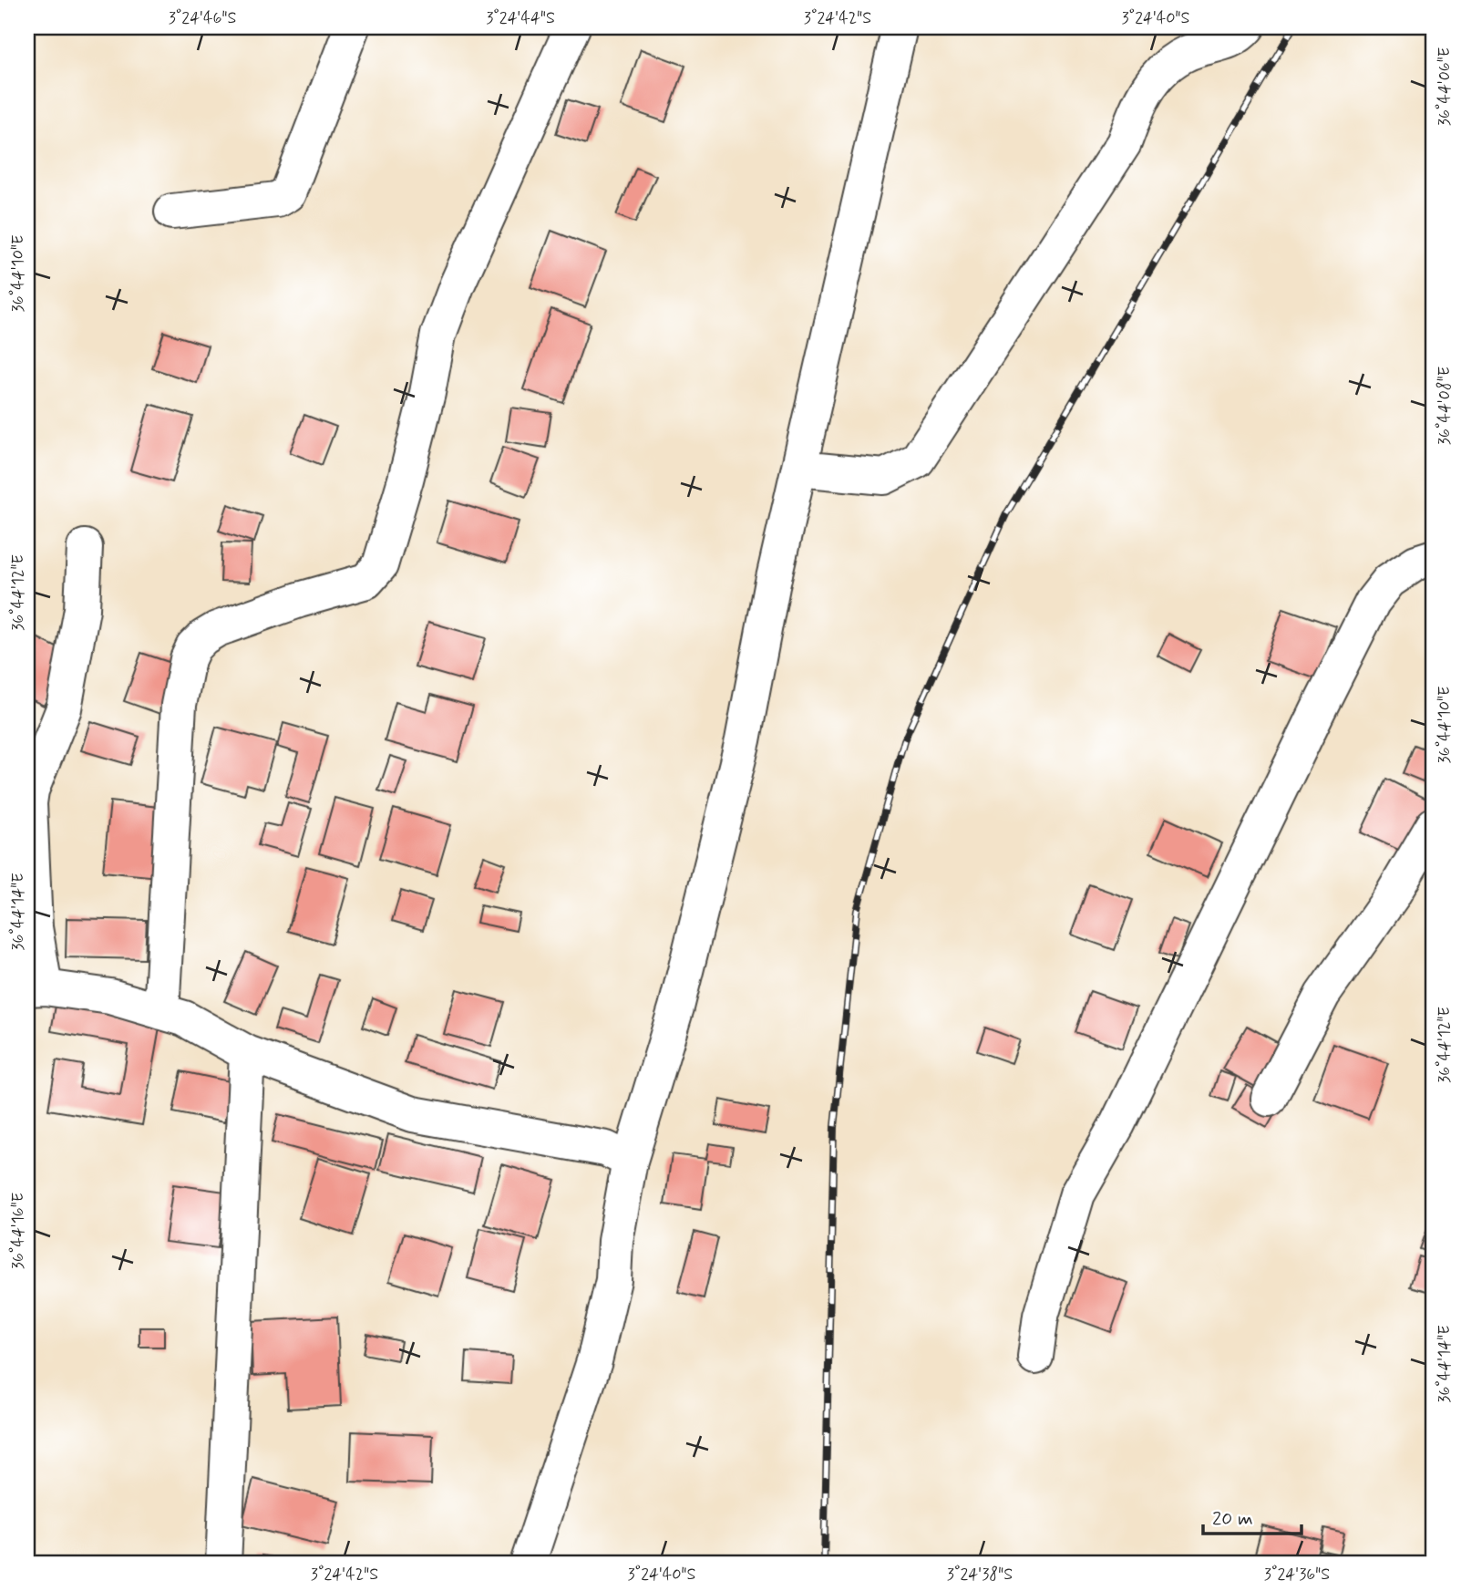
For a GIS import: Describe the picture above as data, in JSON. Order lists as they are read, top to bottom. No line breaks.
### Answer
{"scale_bar":"20 m","coordinates":["3°24'46\"S","3°24'44\"S","3°24'42\"S","3°24'40\"S","36°44'06\"E","36°44'10\"E","36°44'08\"E","36°44'12\"E","36°44'14\"E","36°44'16\"E","3°24'38\"S","3°24'36\"S"]}
